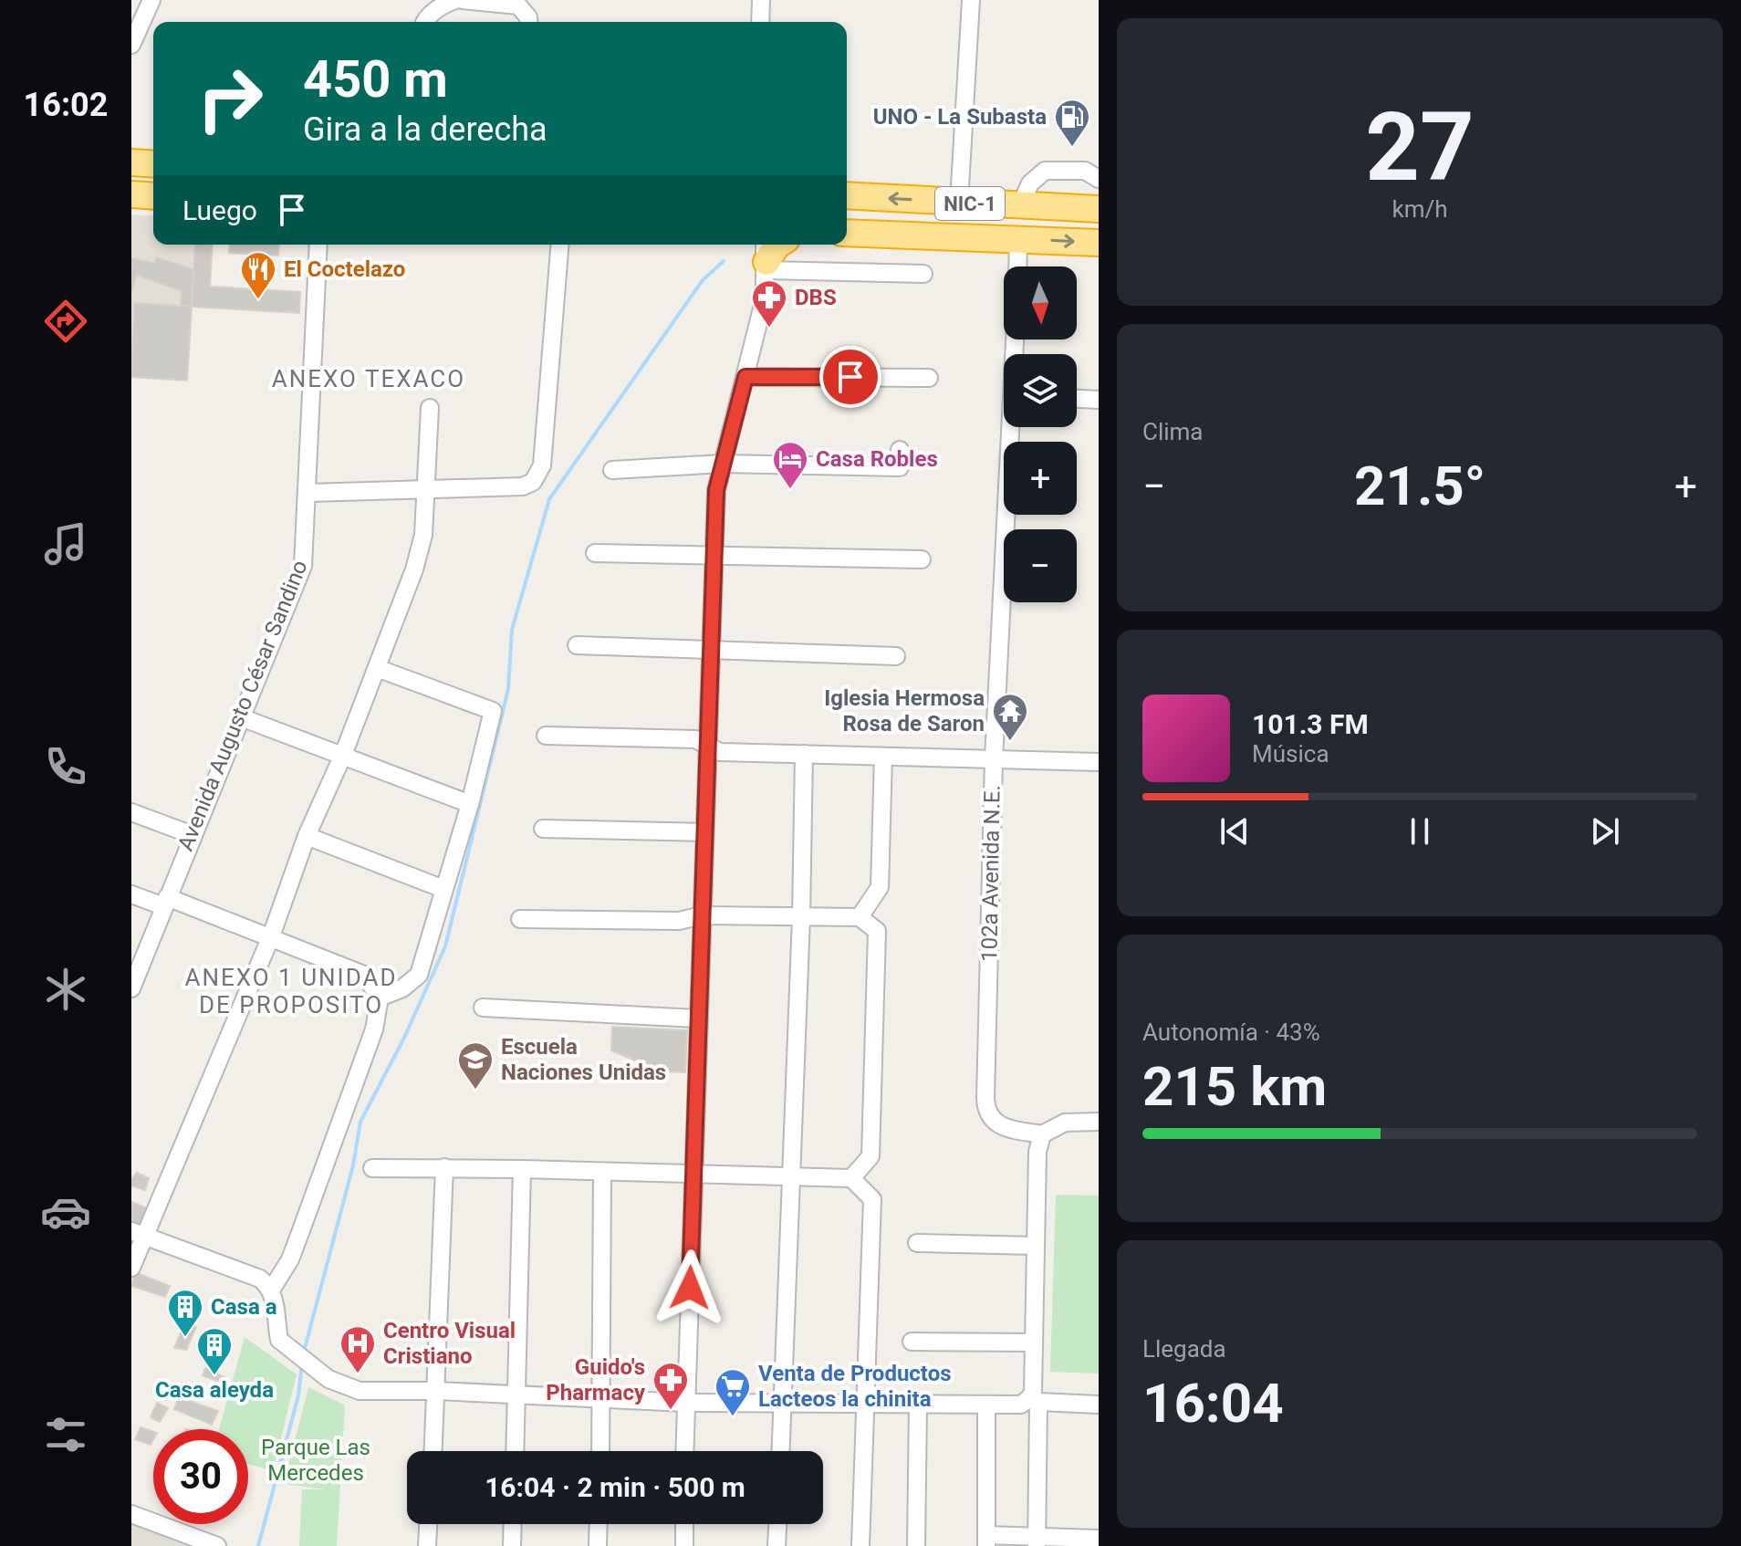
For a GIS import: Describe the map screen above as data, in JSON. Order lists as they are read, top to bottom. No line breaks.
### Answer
{"streets":{"highway":["NIC-1"],"street":["Avenida Augusto César Sandino","102a Avenida N.E."]},"districts":["ANEXO TEXACO","ANEXO 1 UNIDAD DE PROPOSITO"],"parks":["Parque Las Mercedes"],"places":{"fuel station":["UNO - La Subasta"],"restaurant":["El Coctelazo"],"pharmacy":["DBS","Guido's Pharmacy"],"hotel":["Casa Robles"],"temple":["Iglesia Hermosa Rosa de Saron"],"school or university":["Escuela Naciones Unidas"],"building":["Casa a","Casa aleyda"],"hospital":["Centro Visual Cristiano"],"supermarket":["Venta de Productos Lacteos la chinita"]},"north":"bottom","page":{"tabs":"16:02","tile":[["27","km/h"],"Clima",["Autonomía · 43%","215 km"],["Llegada","16:04"]],"turn":["450 m","Gira a la derecha"],"then":"Luego","map_buttons":["+","−"],"heat":["−","21.5°","+"],"song":["101.3 FM","Música"],"limit":"30","trip":"16:04 · 2 min · 500 m"}}
